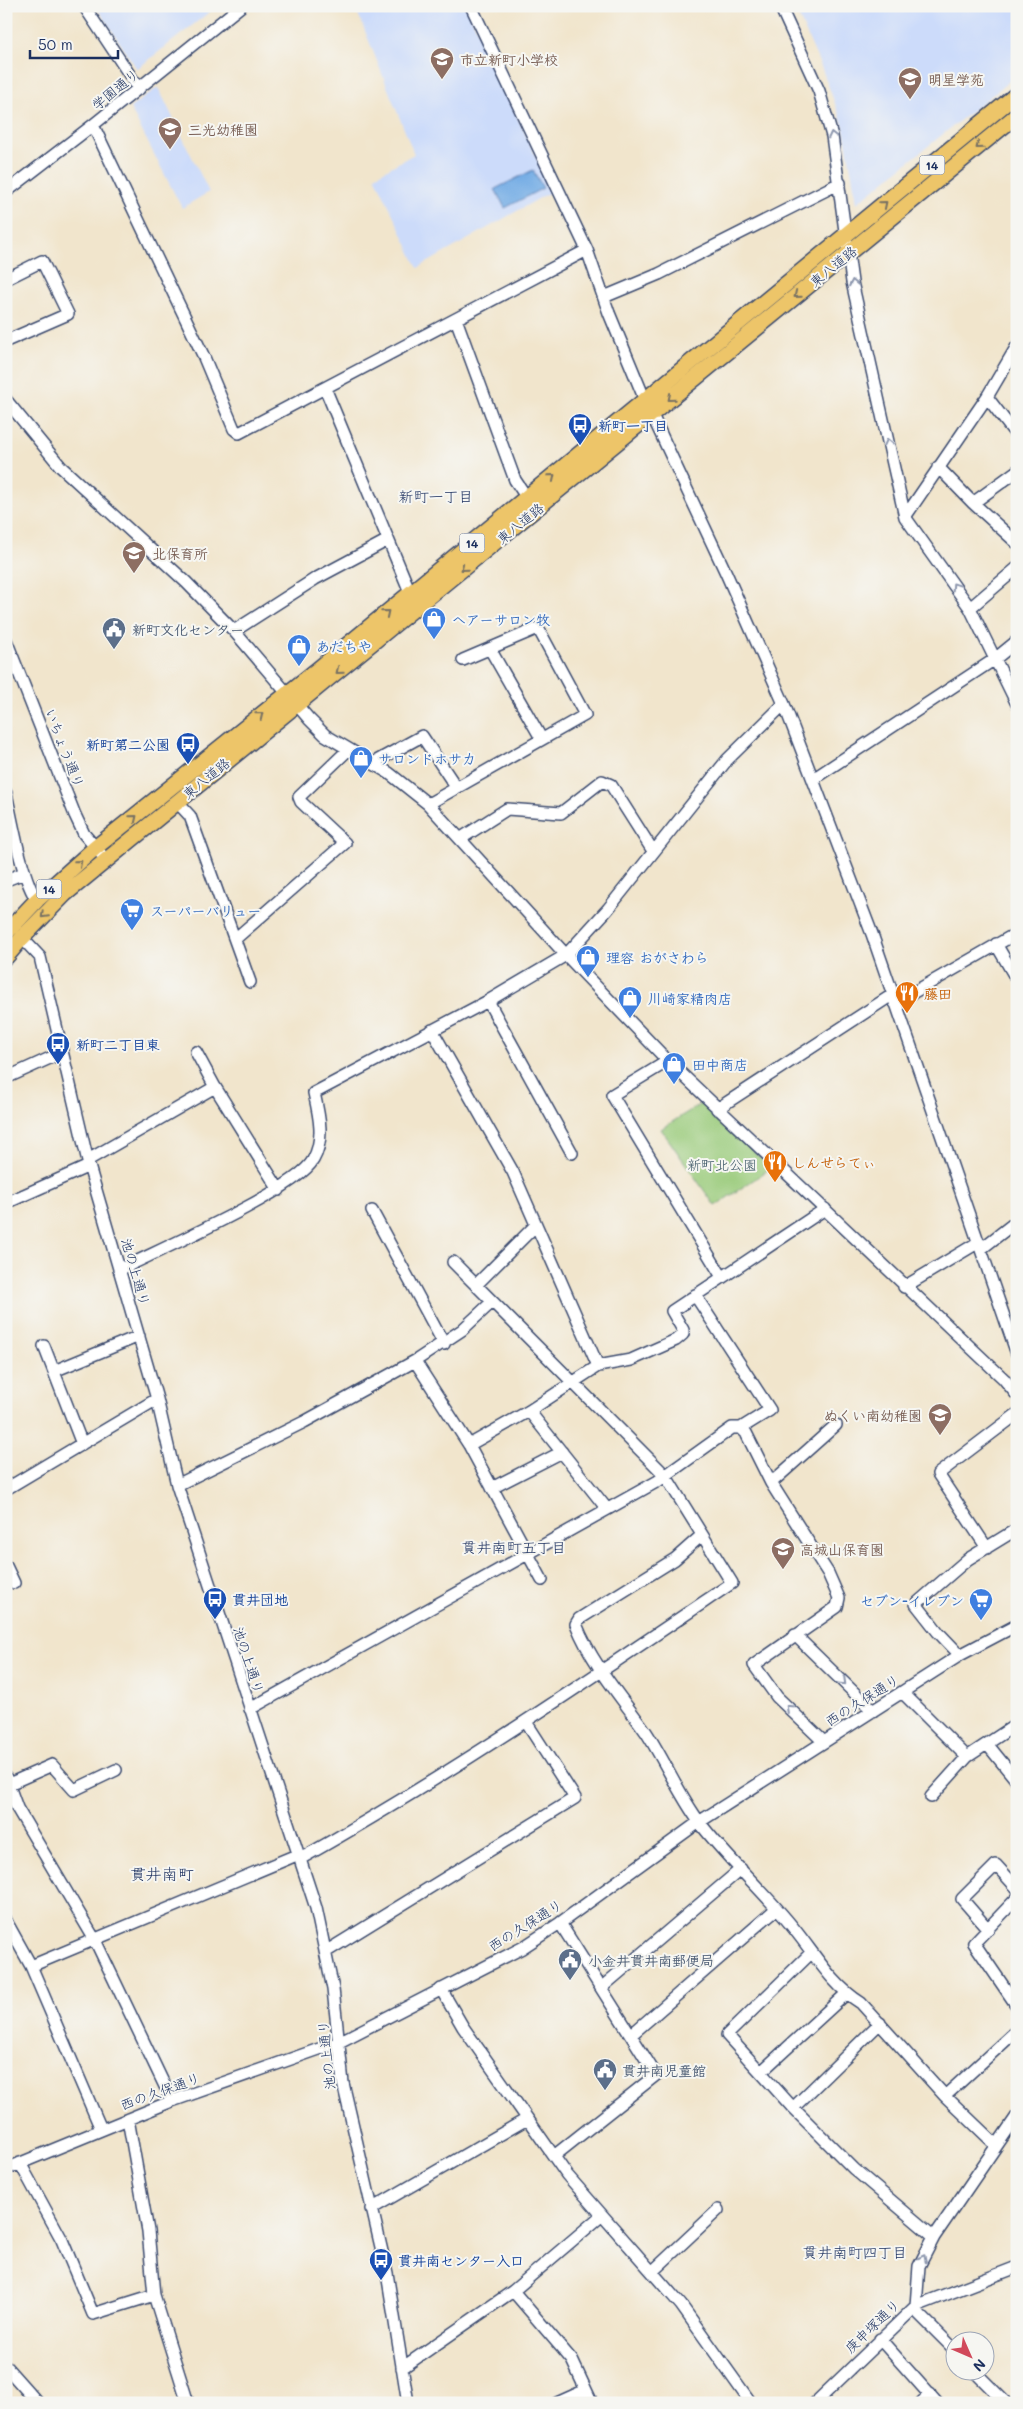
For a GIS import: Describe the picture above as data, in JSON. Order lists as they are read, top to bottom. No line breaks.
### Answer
{"streets":{"main road":["14","東八道路"],"street":["学園通り","いちょう通り","池の上通り","西の久保通り","庚申塚通り"]},"crossings":[["東八道路","いちょう通り"],["東八道路","池の上通り"],["池の上通り","西の久保通り"]],"districts":["新町一丁目","貫井南町五丁目","貫井南町","貫井南町四丁目"],"parks":["新町北公園"],"places":{"school or university":["市立新町小学校","明星学苑","三光幼稚園","北保育所","ぬくい南幼稚園","高城山保育園"],"bus stop":["新町一丁目","新町第二公園","新町二丁目東","貫井団地","貫井南センター入口"],"shop":["ヘアーサロン牧","あだちや","サロンドホサカ","理容 おがさわら","川崎家精肉店","田中商店"],"public building":["新町文化センター","小金井貫井南郵便局","貫井南児童館"],"supermarket":["スーパーバリュー","セブン-イレブン"],"restaurant":["藤田","しんせらてぃ"]},"scale_bar":"50 m","north":"bottom right"}
